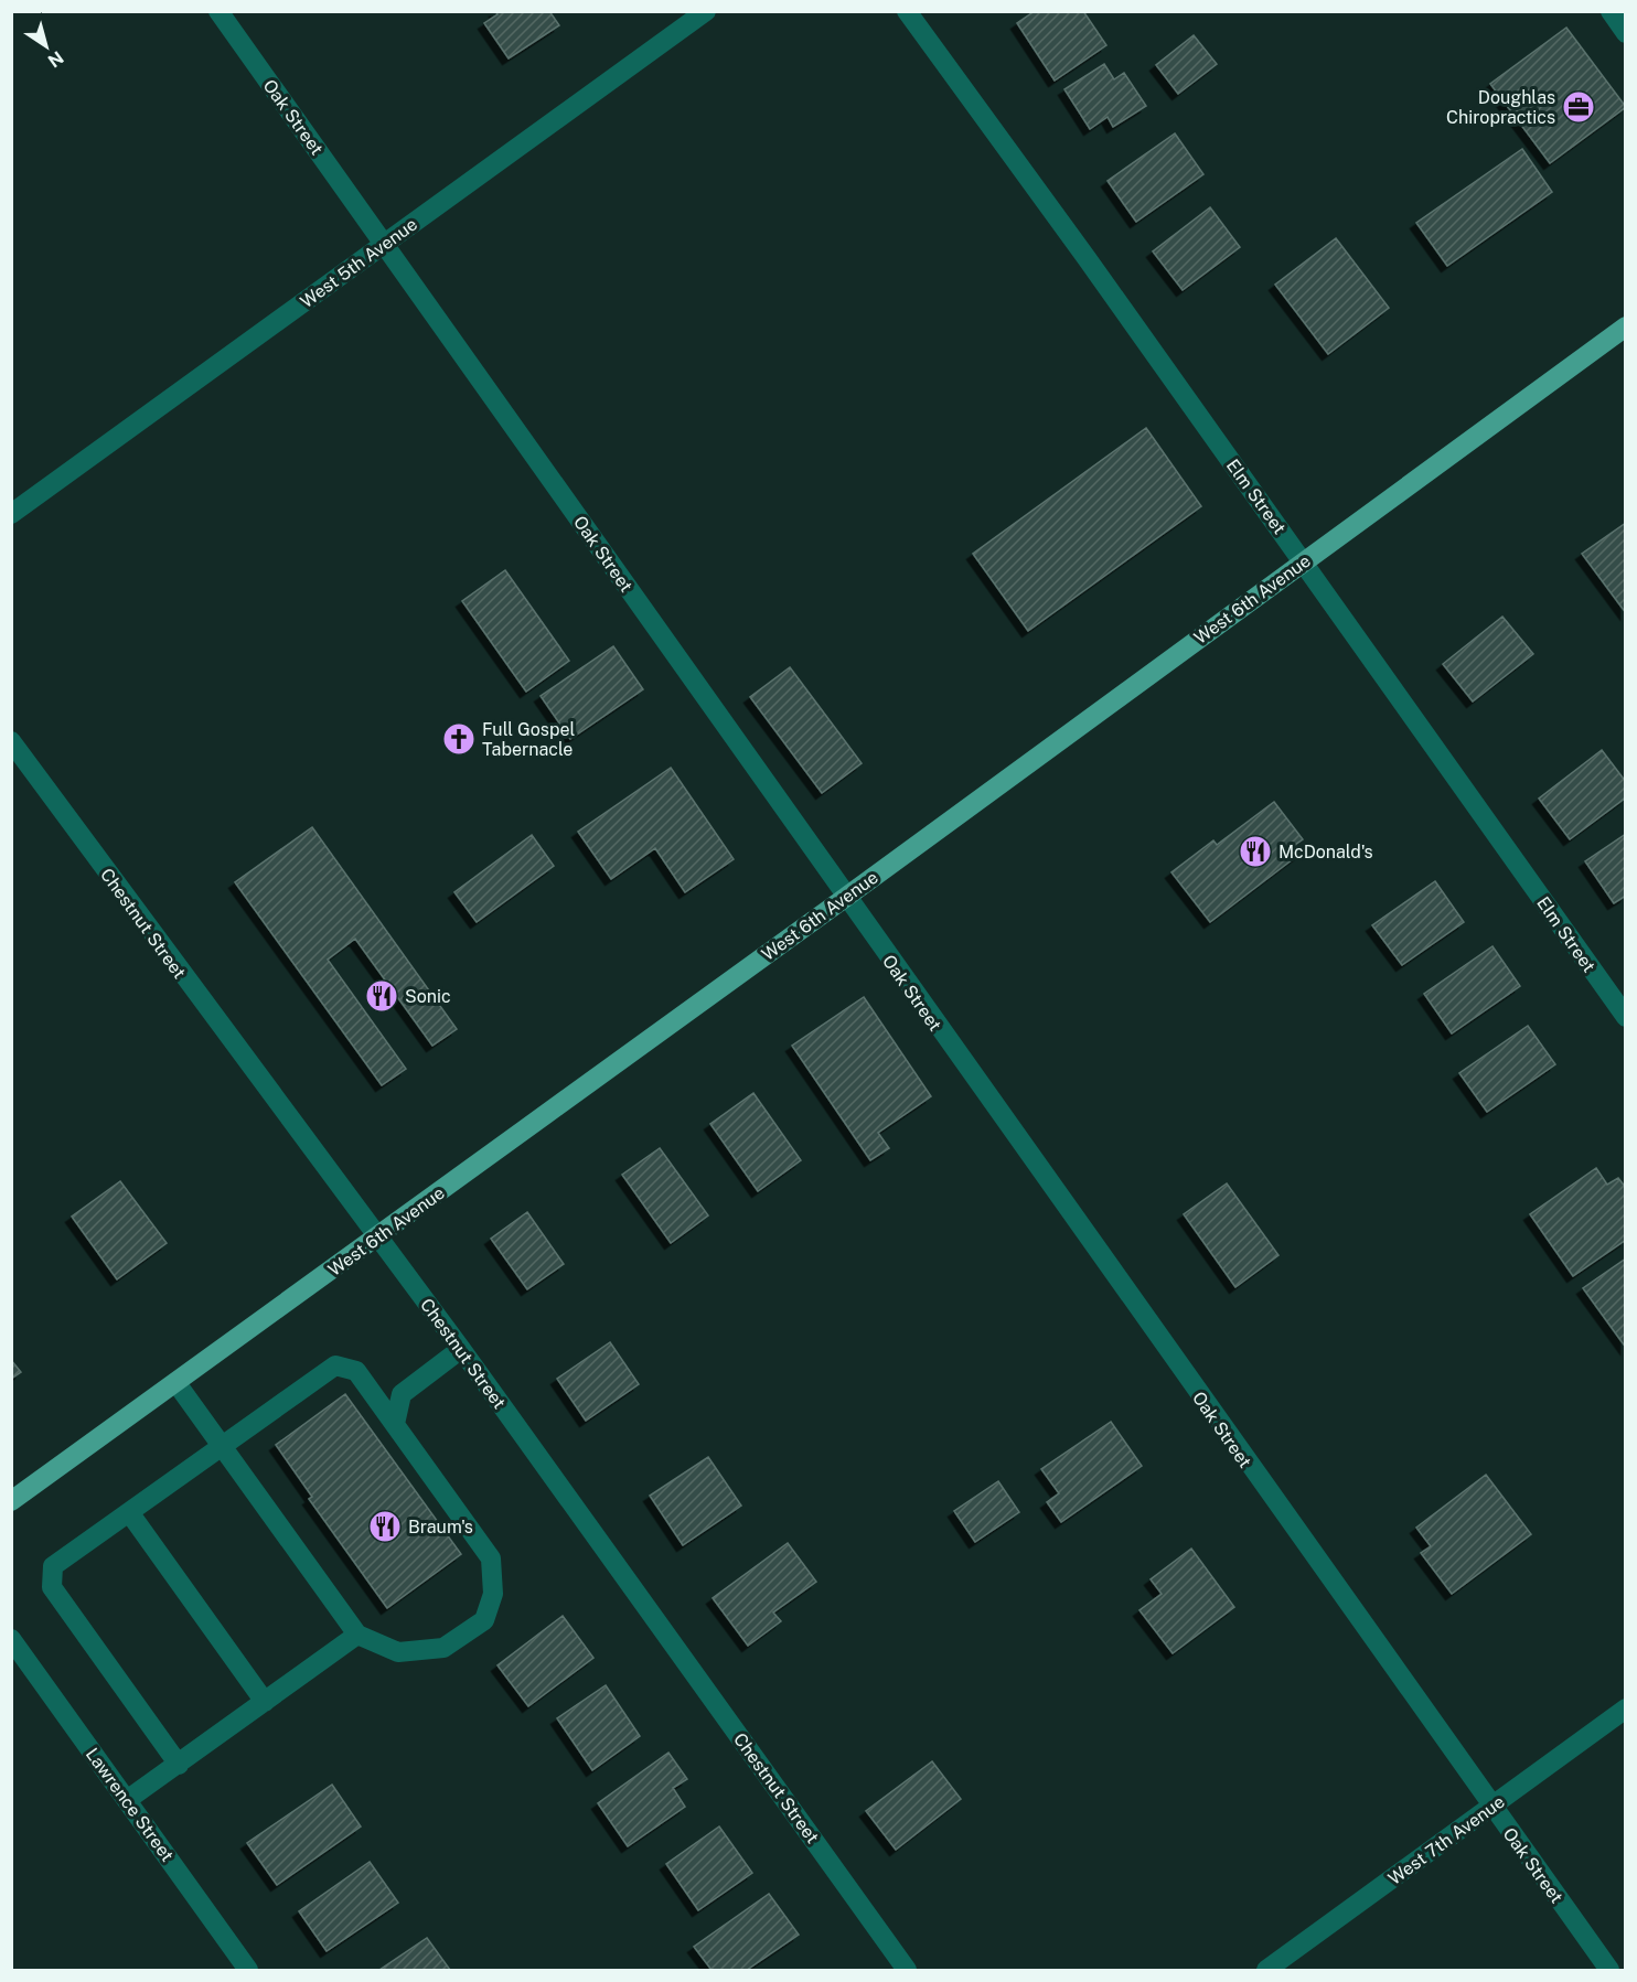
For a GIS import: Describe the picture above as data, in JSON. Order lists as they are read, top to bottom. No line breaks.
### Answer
{"streets":{"main road":["West 6th Avenue"],"street":["Oak Street","West 5th Avenue","Elm Street","Chestnut Street","Lawrence Street","West 7th Avenue"]},"crossings":[["Oak Street","West 5th Avenue"],["Oak Street","West 6th Avenue"],["Oak Street","West 7th Avenue"],["Elm Street","West 6th Avenue"],["West 6th Avenue","Chestnut Street"]],"places":{"office":["Doughlas Chiropractics"],"church":["Full Gospel Tabernacle"],"restaurant":["McDonald's","Sonic","Braum's"]},"north":"bottom right"}
